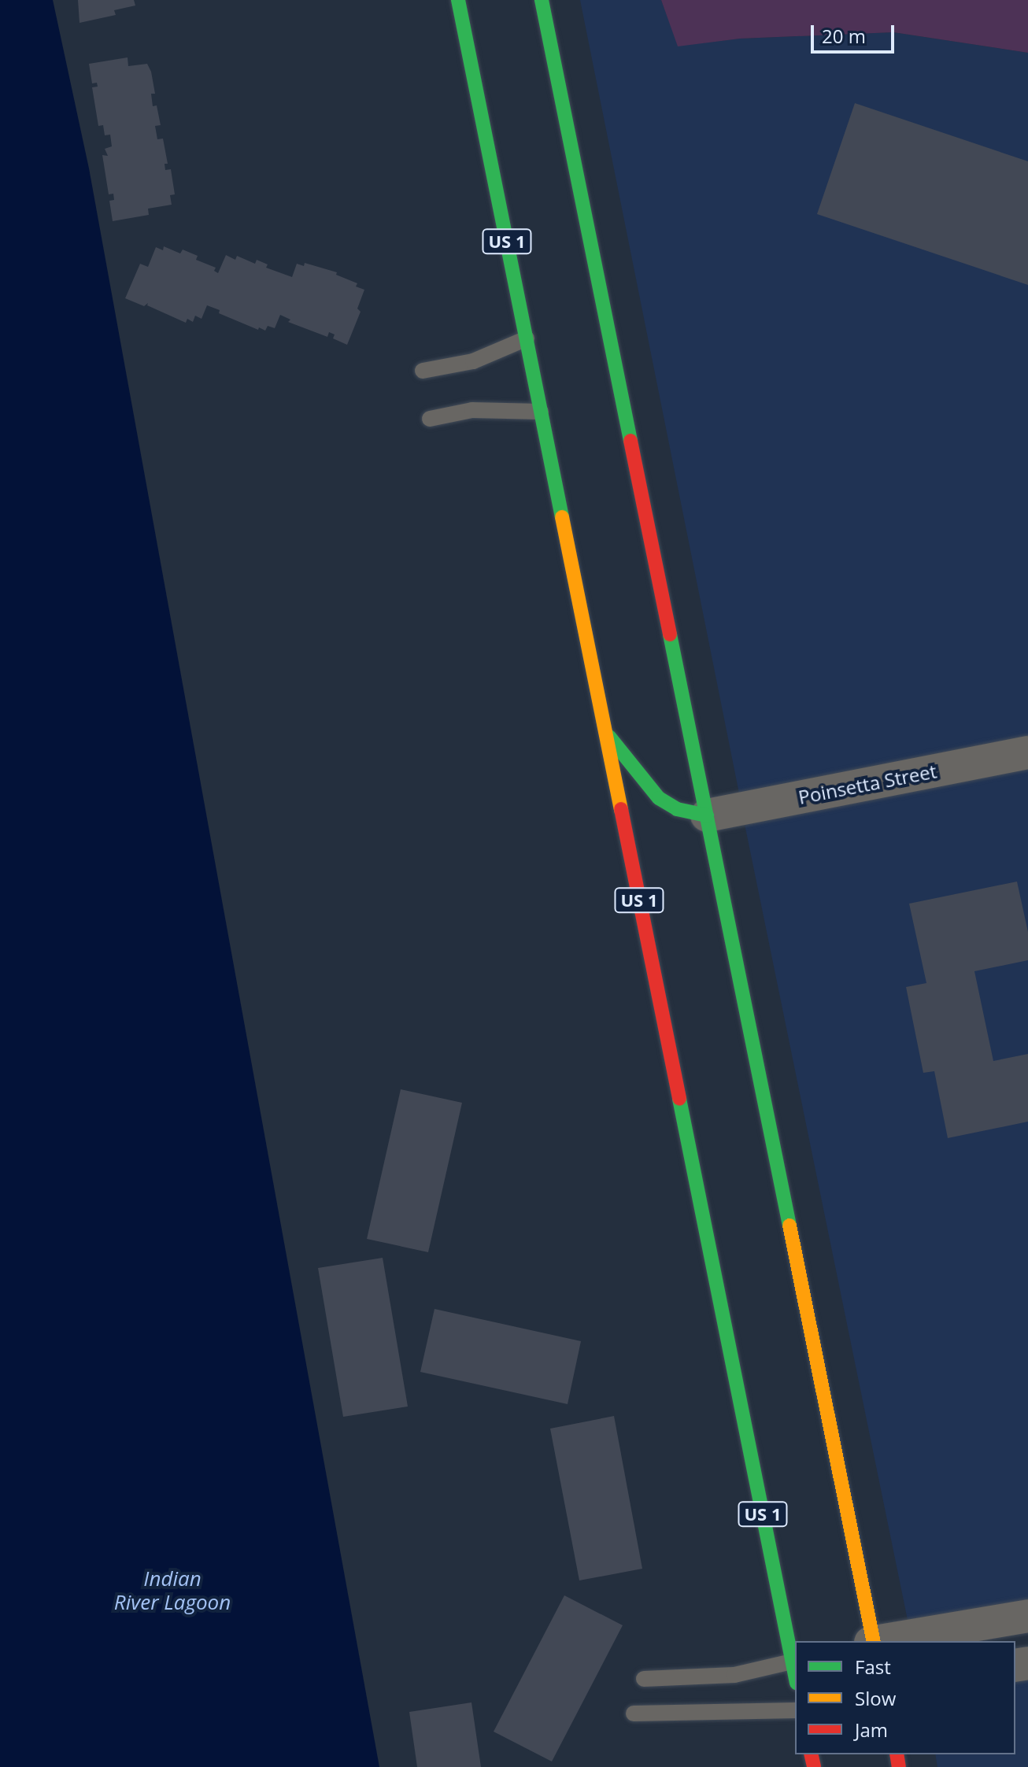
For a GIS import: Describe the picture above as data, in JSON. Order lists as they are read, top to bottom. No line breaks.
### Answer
{"streets":{"main road":["US 1"],"street":["Poinsetta Street"]},"water":["Indian River Lagoon"],"legend":["Fast","Slow","Jam"],"scale_bar":"20 m"}
